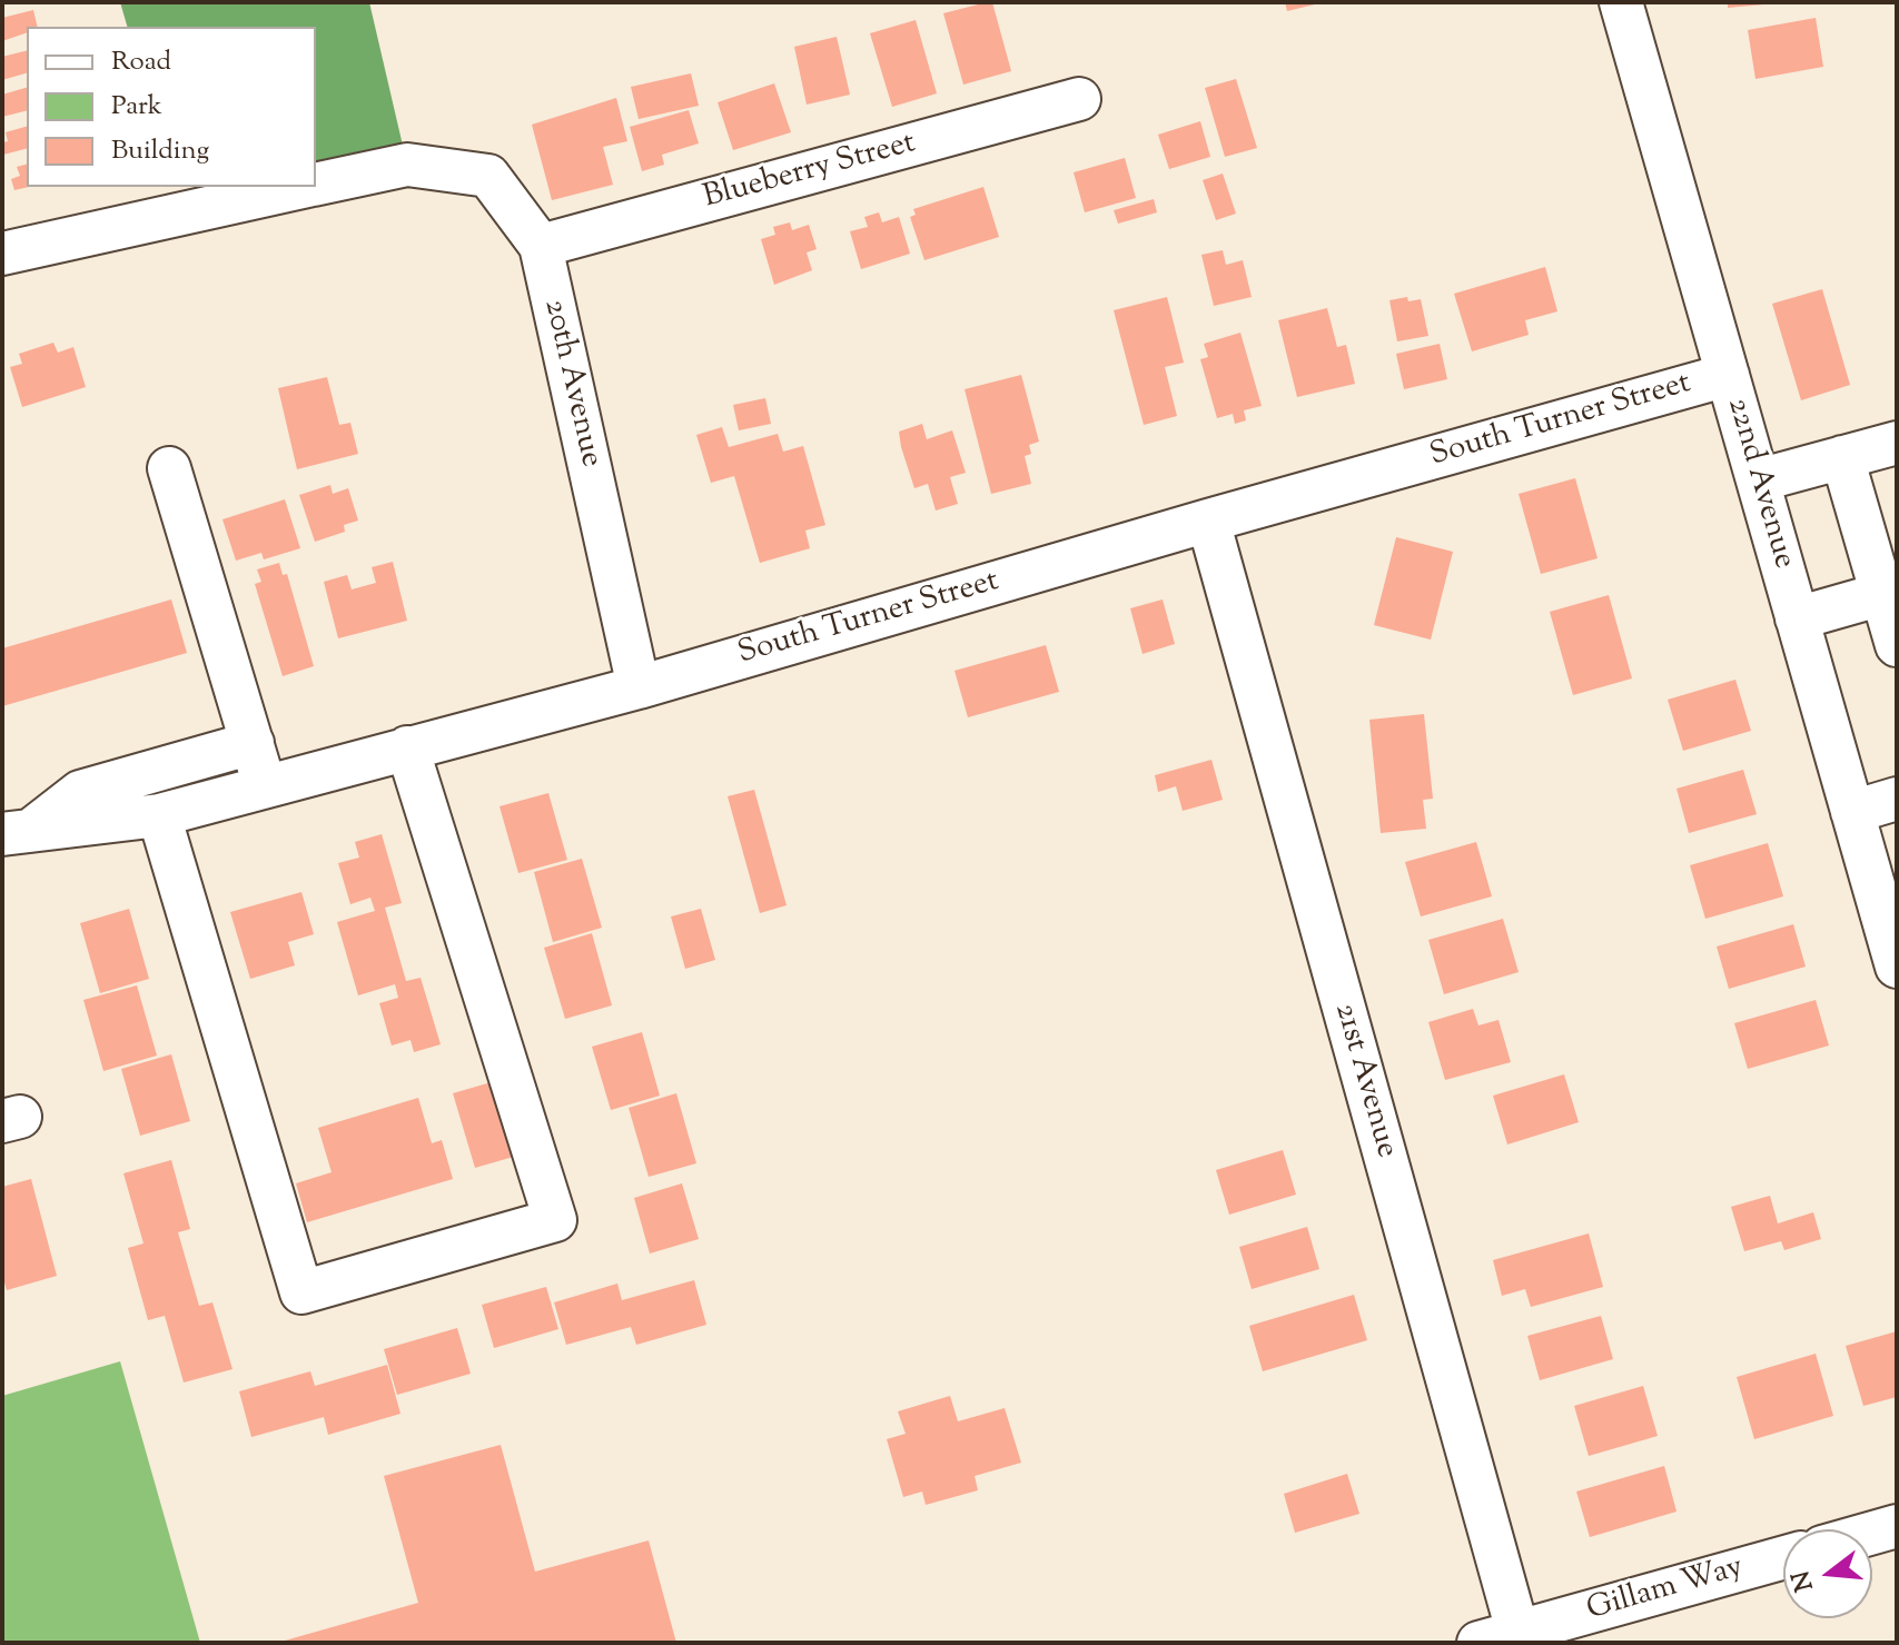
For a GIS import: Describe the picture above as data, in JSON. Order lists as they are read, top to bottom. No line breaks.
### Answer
{"streets":{"street":["Blueberry Street","20th Avenue","South Turner Street","22nd Avenue","21st Avenue","Gillam Way"]},"crossings":[["Blueberry Street","20th Avenue"],["20th Avenue","South Turner Street"],["South Turner Street","22nd Avenue"],["South Turner Street","21st Avenue"],["21st Avenue","Gillam Way"]],"legend":["Road","Park","Building"],"north":"left"}
